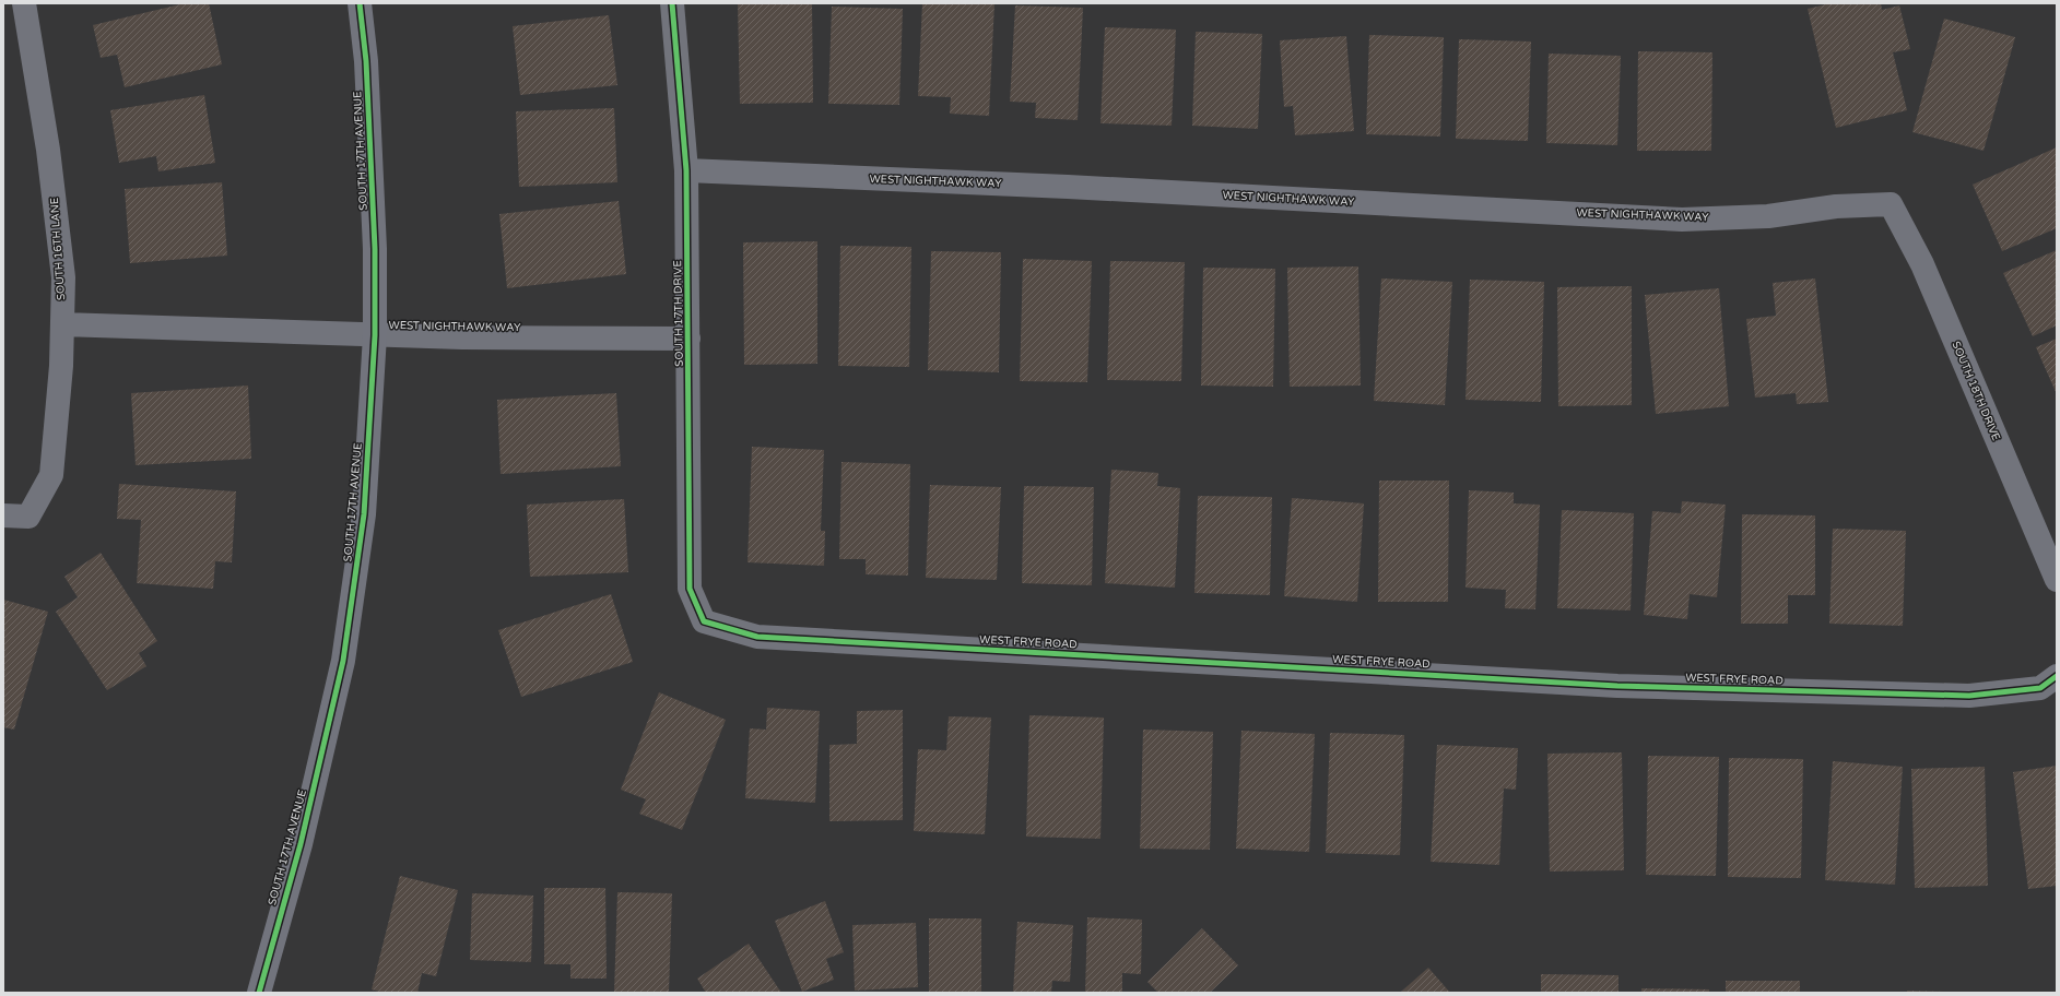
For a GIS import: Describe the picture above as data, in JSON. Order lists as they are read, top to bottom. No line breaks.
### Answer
{"streets":{"main road":["SOUTH 17TH AVENUE"],"street":["WEST NIGHTHAWK WAY","SOUTH 16TH LANE","SOUTH 17TH DRIVE","SOUTH 18TH DRIVE","WEST FRYE ROAD"]},"crossings":[["SOUTH 17TH AVENUE","WEST NIGHTHAWK WAY"],["WEST NIGHTHAWK WAY","SOUTH 16TH LANE"],["WEST NIGHTHAWK WAY","SOUTH 17TH DRIVE"],["WEST NIGHTHAWK WAY","SOUTH 18TH DRIVE"],["SOUTH 17TH DRIVE","WEST FRYE ROAD"]]}
